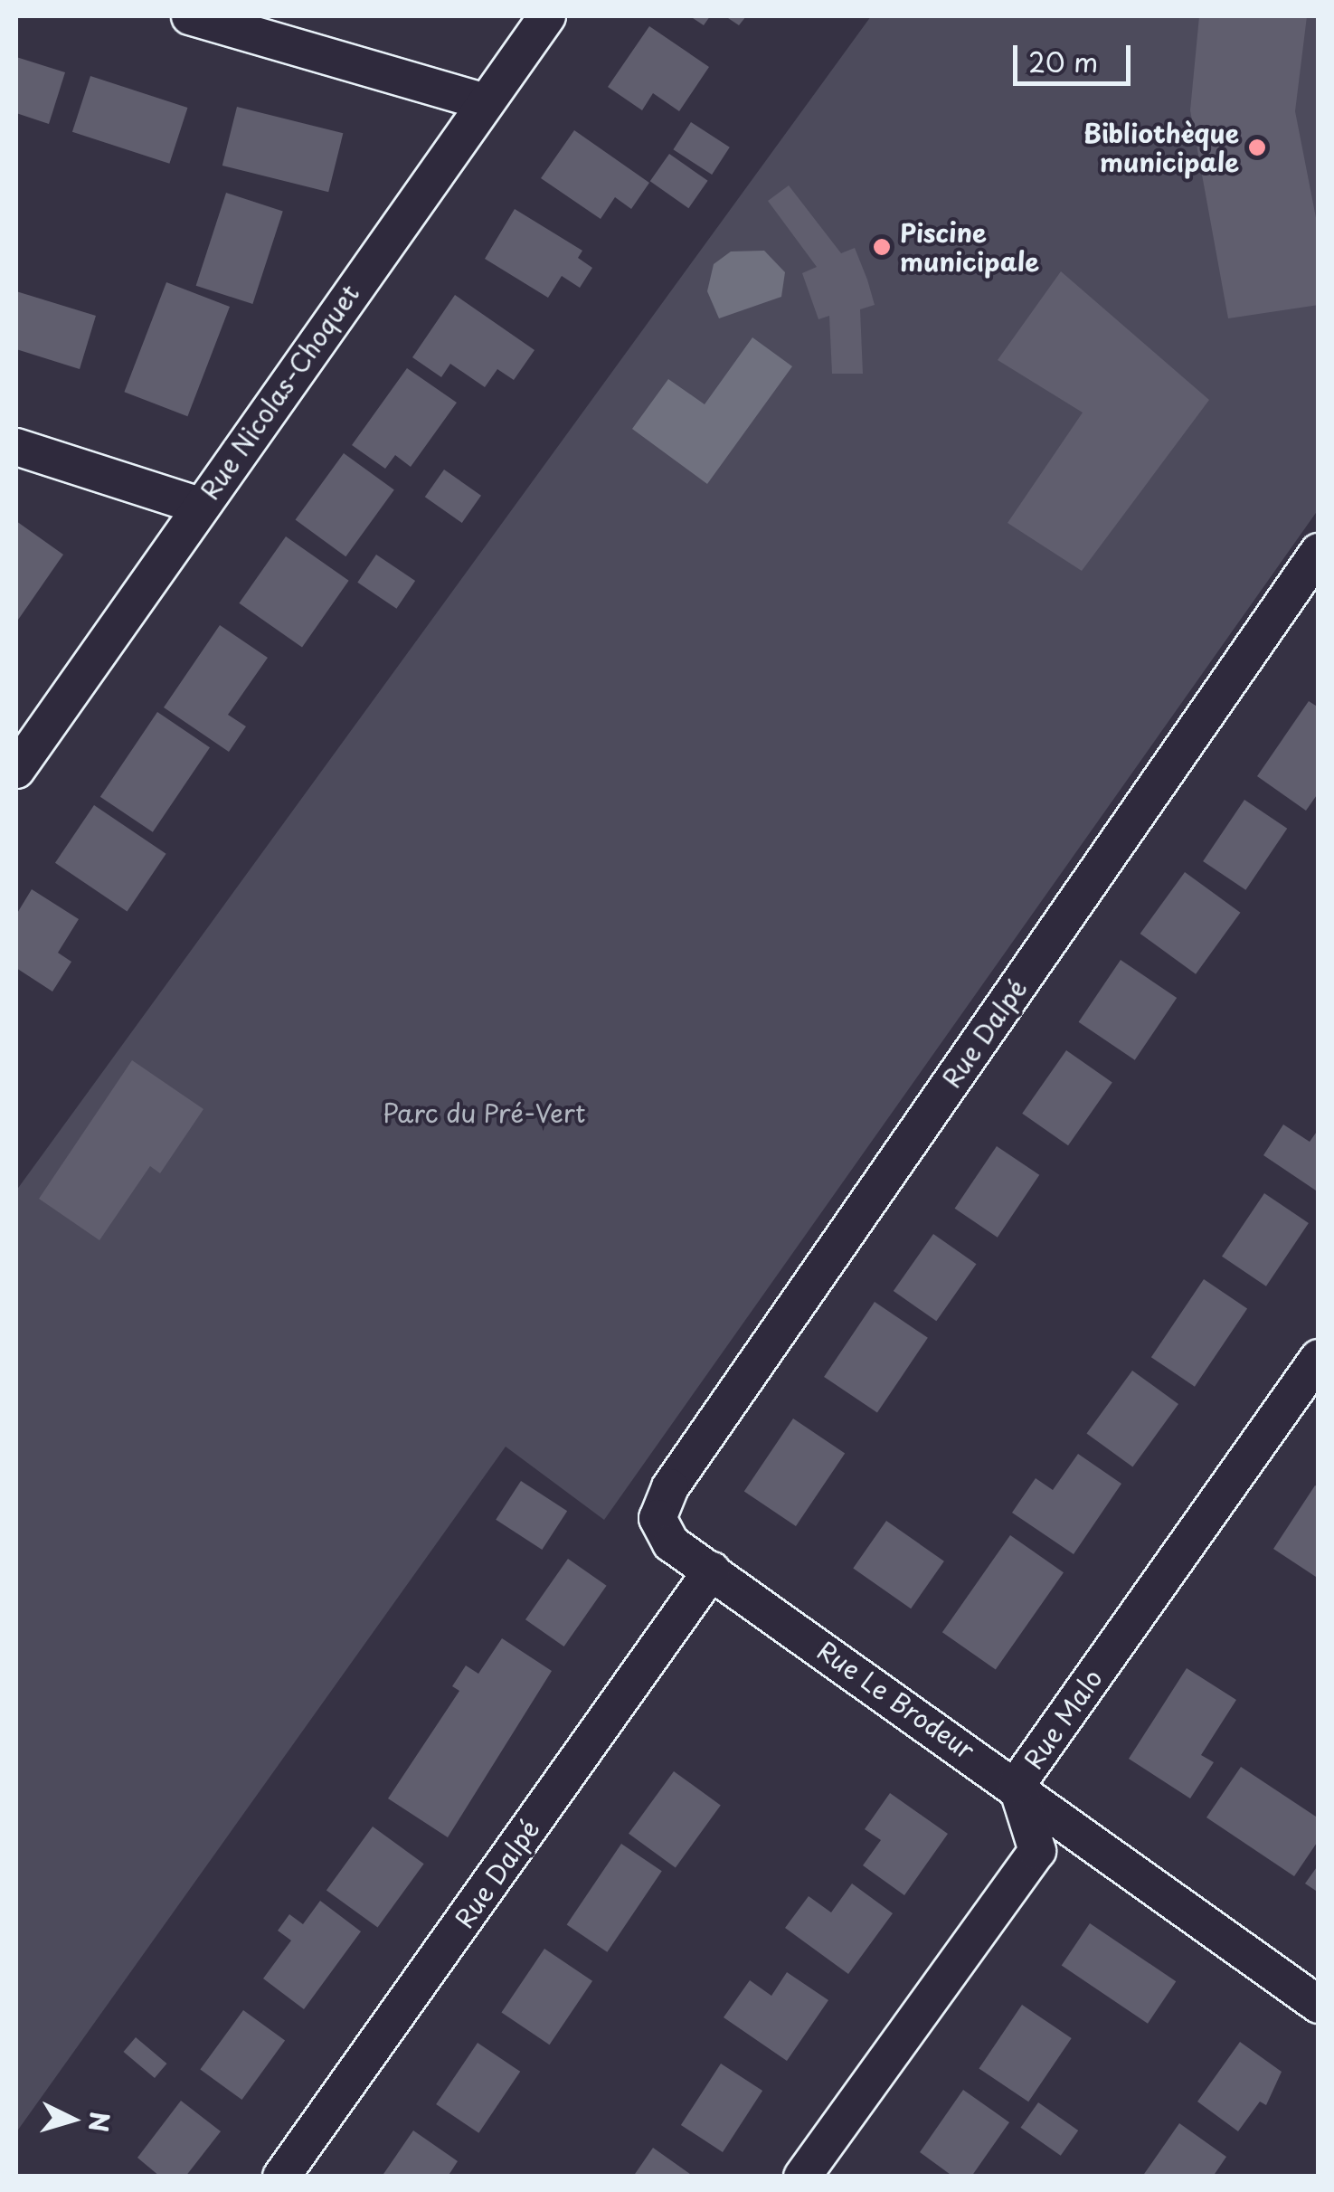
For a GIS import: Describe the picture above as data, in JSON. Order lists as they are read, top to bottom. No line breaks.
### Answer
{"streets":{"street":["Rue Nicolas-Choquet","Rue Dalpé","Rue Le Brodeur","Rue Malo"]},"crossings":[["Rue Dalpé","Rue Le Brodeur"],["Rue Le Brodeur","Rue Malo"]],"parks":["Parc du Pré-Vert"],"places":["Bibliothèque municipale","Piscine municipale"],"scale_bar":"20 m","north":"right"}
